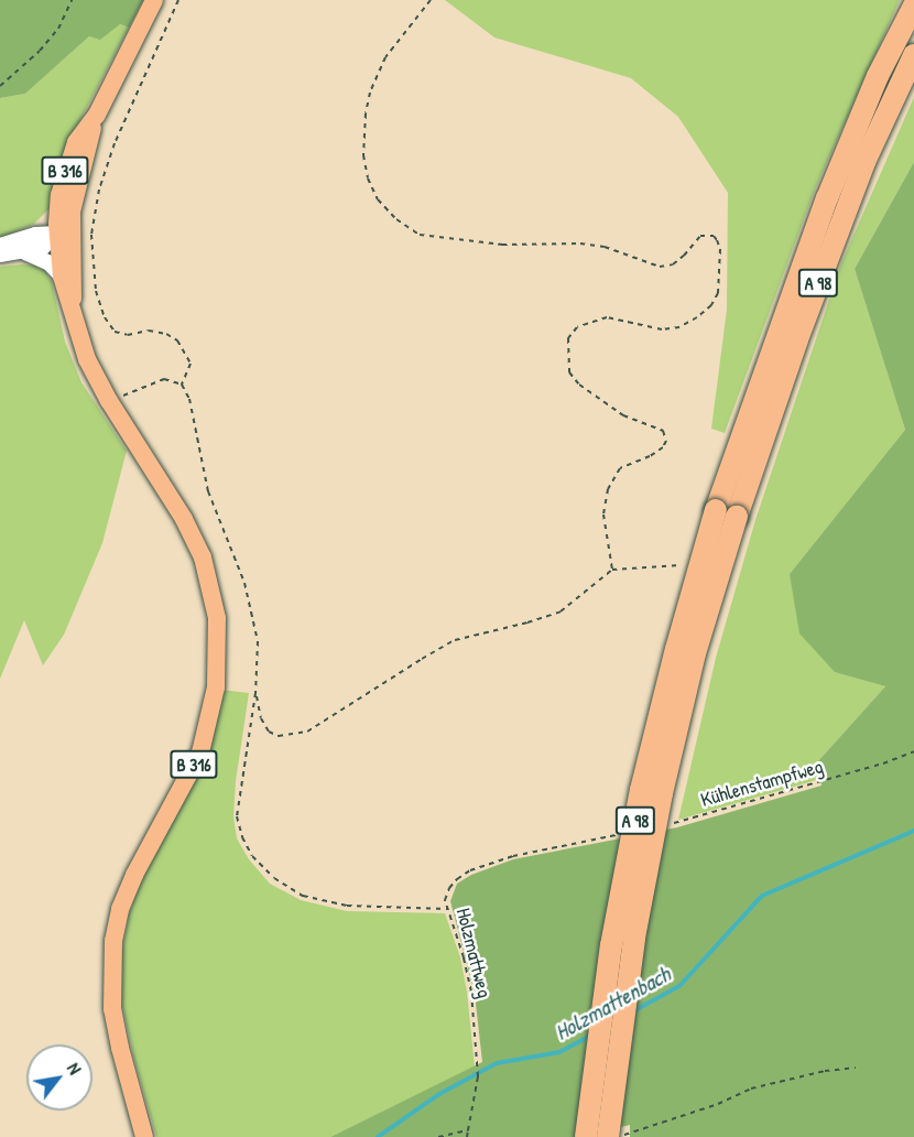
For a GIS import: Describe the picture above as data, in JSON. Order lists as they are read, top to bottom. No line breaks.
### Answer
{"streets":{"highway":["A 98"],"main road":["B 316"],"path":["Kühlenstampfweg","Holzmattweg"]},"water":["Holzmattenbach"],"north":"top right"}
